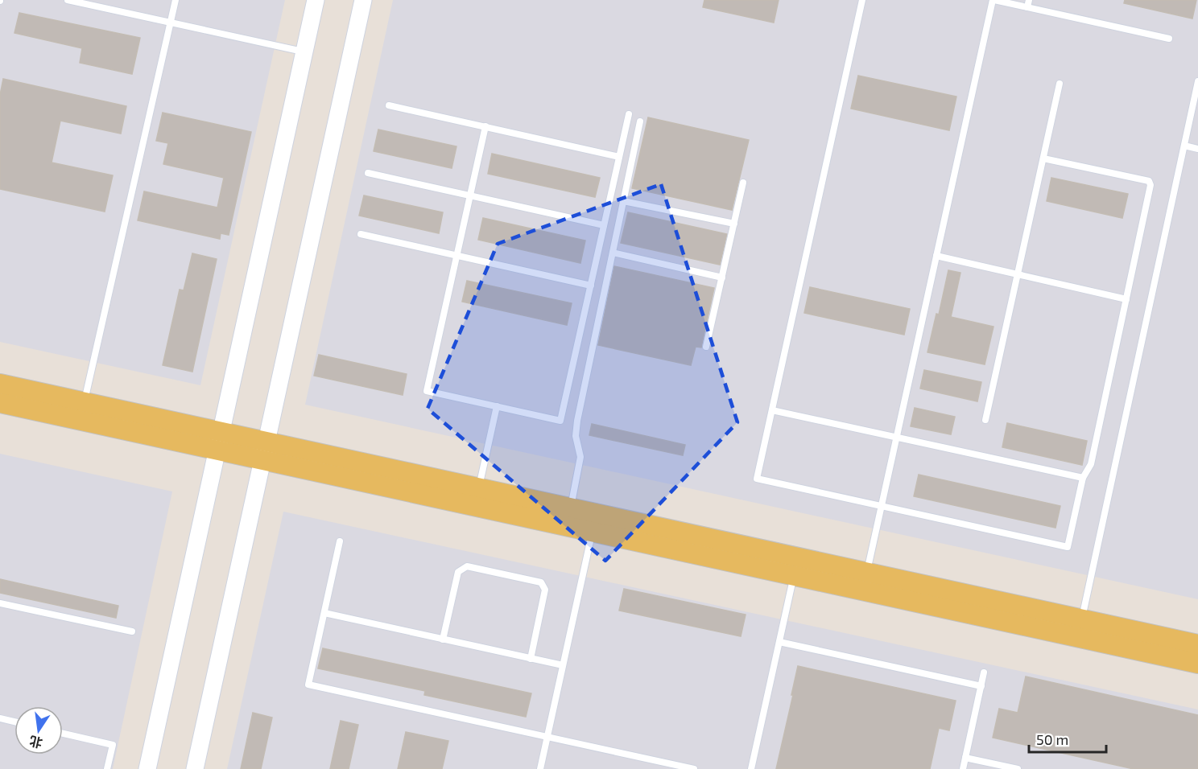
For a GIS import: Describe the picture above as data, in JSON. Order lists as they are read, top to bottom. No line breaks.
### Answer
{"scale_bar":"50 m","north":"bottom"}
